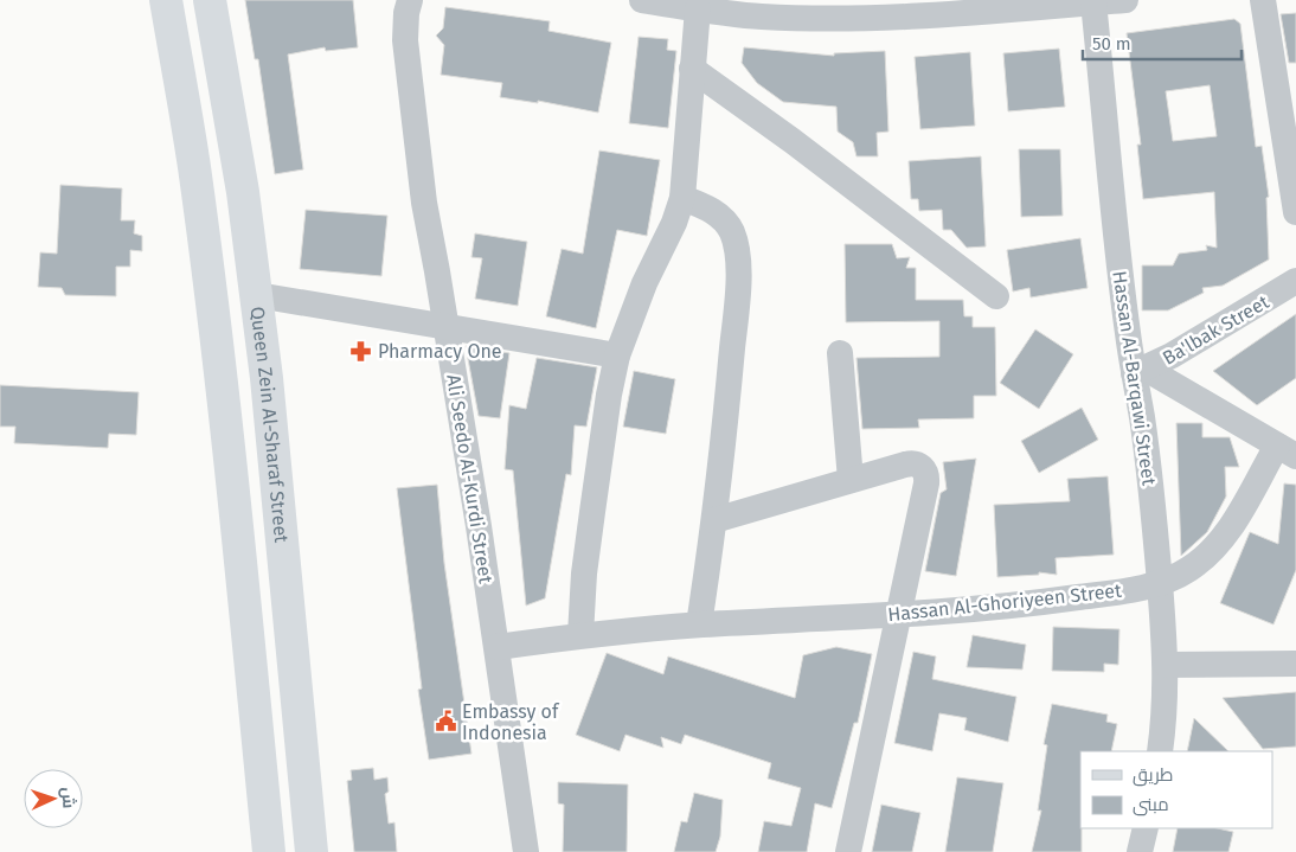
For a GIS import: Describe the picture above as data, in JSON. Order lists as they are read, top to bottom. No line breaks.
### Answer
{"streets":{"main road":["Queen Zein Al-Sharaf Street"],"street":["Ba'lbak Street","Hassan Al-Barqawi Street","Ali Seedo Al-Kurdi Street","Hassan Al-Ghoriyeen Street"]},"crossings":[["Ba'lbak Street","Hassan Al-Barqawi Street"],["Hassan Al-Barqawi Street","Hassan Al-Ghoriyeen Street"],["Ali Seedo Al-Kurdi Street","Hassan Al-Ghoriyeen Street"]],"places":{"pharmacy":["Pharmacy One"],"public building":["Embassy of Indonesia"]},"legend":["طريق","مبنى"],"scale_bar":"50 m","north":"right"}
